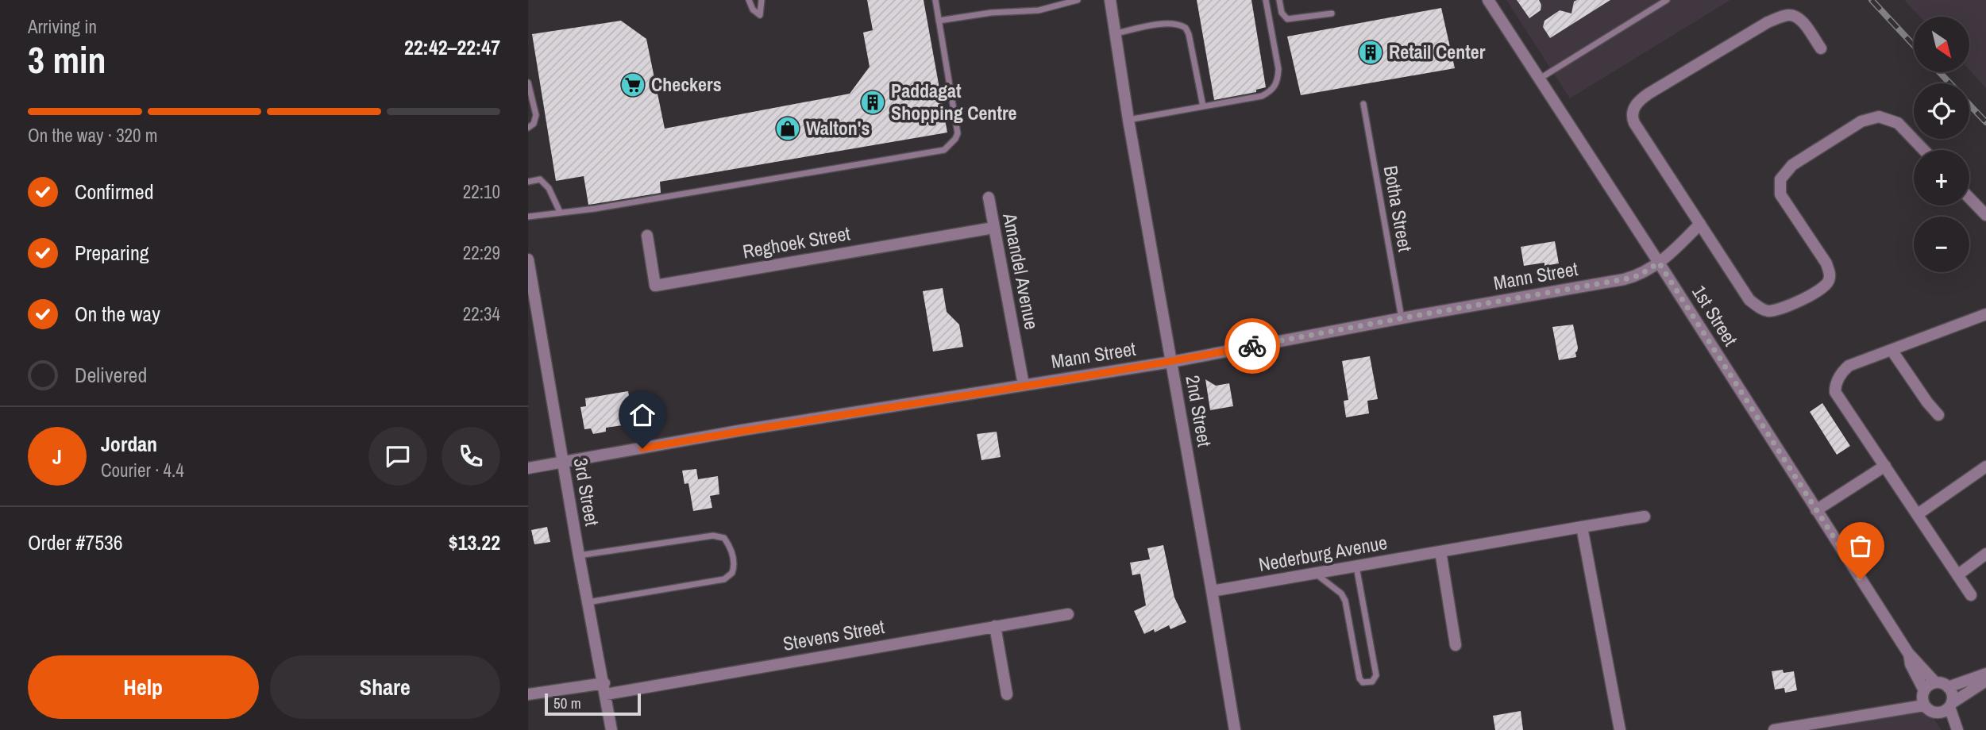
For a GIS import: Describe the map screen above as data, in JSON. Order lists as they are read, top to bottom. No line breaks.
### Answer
{"streets":{"street":["Reghoek Street","Amandel Avenue","Mann Street","1st Street","2nd Street","3rd Street","Nederburg Avenue","Stevens Street"],"lane":["Botha Street"]},"crossings":[["Botha Street","Mann Street"],["Reghoek Street","Amandel Avenue"],["Amandel Avenue","Mann Street"],["Mann Street","1st Street"],["Mann Street","2nd Street"],["Mann Street","3rd Street"],["2nd Street","Nederburg Avenue"],["3rd Street","Stevens Street"]],"places":{"building":["Retail Center","Paddagat Shopping Centre"],"supermarket":["Checkers"],"shop":["Walton's"]},"scale_bar":"50 m","north":"bottom right","page":{"heading":["3 min","Arriving in","22:42–22:47"],"panel":["Jordan","Courier · 4.4","Order #7536","$13.22"],"map_buttons":["+","−"],"bar":"On the way · 320 m","list":[["Confirmed","22:10"],["Preparing","22:29"],["On the way","22:34"],"Delivered"],"round":"J","buttons":["Help","Share"],"scale":"50 m"}}
